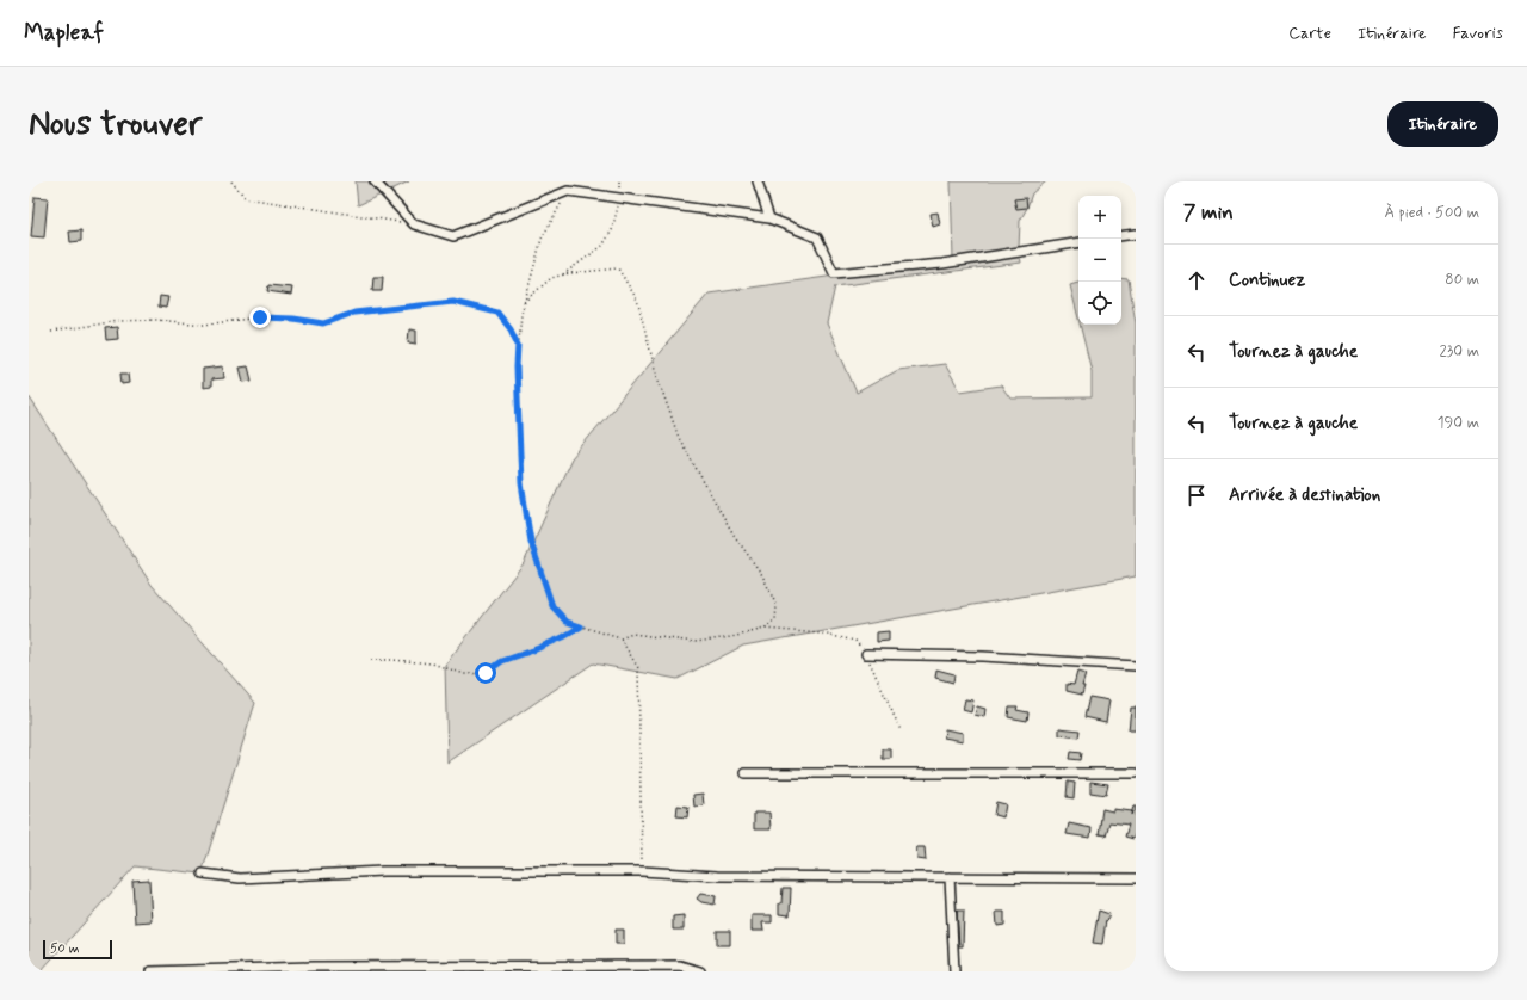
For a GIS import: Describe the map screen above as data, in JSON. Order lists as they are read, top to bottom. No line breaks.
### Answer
{"scale_bar":"50 m","page":{"header":"Mapleaf","nav":["Carte","Itinéraire","Favoris"],"buttons":"Itinéraire","title":"Nous trouver","heading":["7 min","À pied · 500 m"],"map_buttons":["+","−"],"list":[["Continuez","80 m"],["Tournez à gauche","230 m"],["Tournez à gauche","190 m"],"Arrivée à destination"],"scale":"50 m"}}
